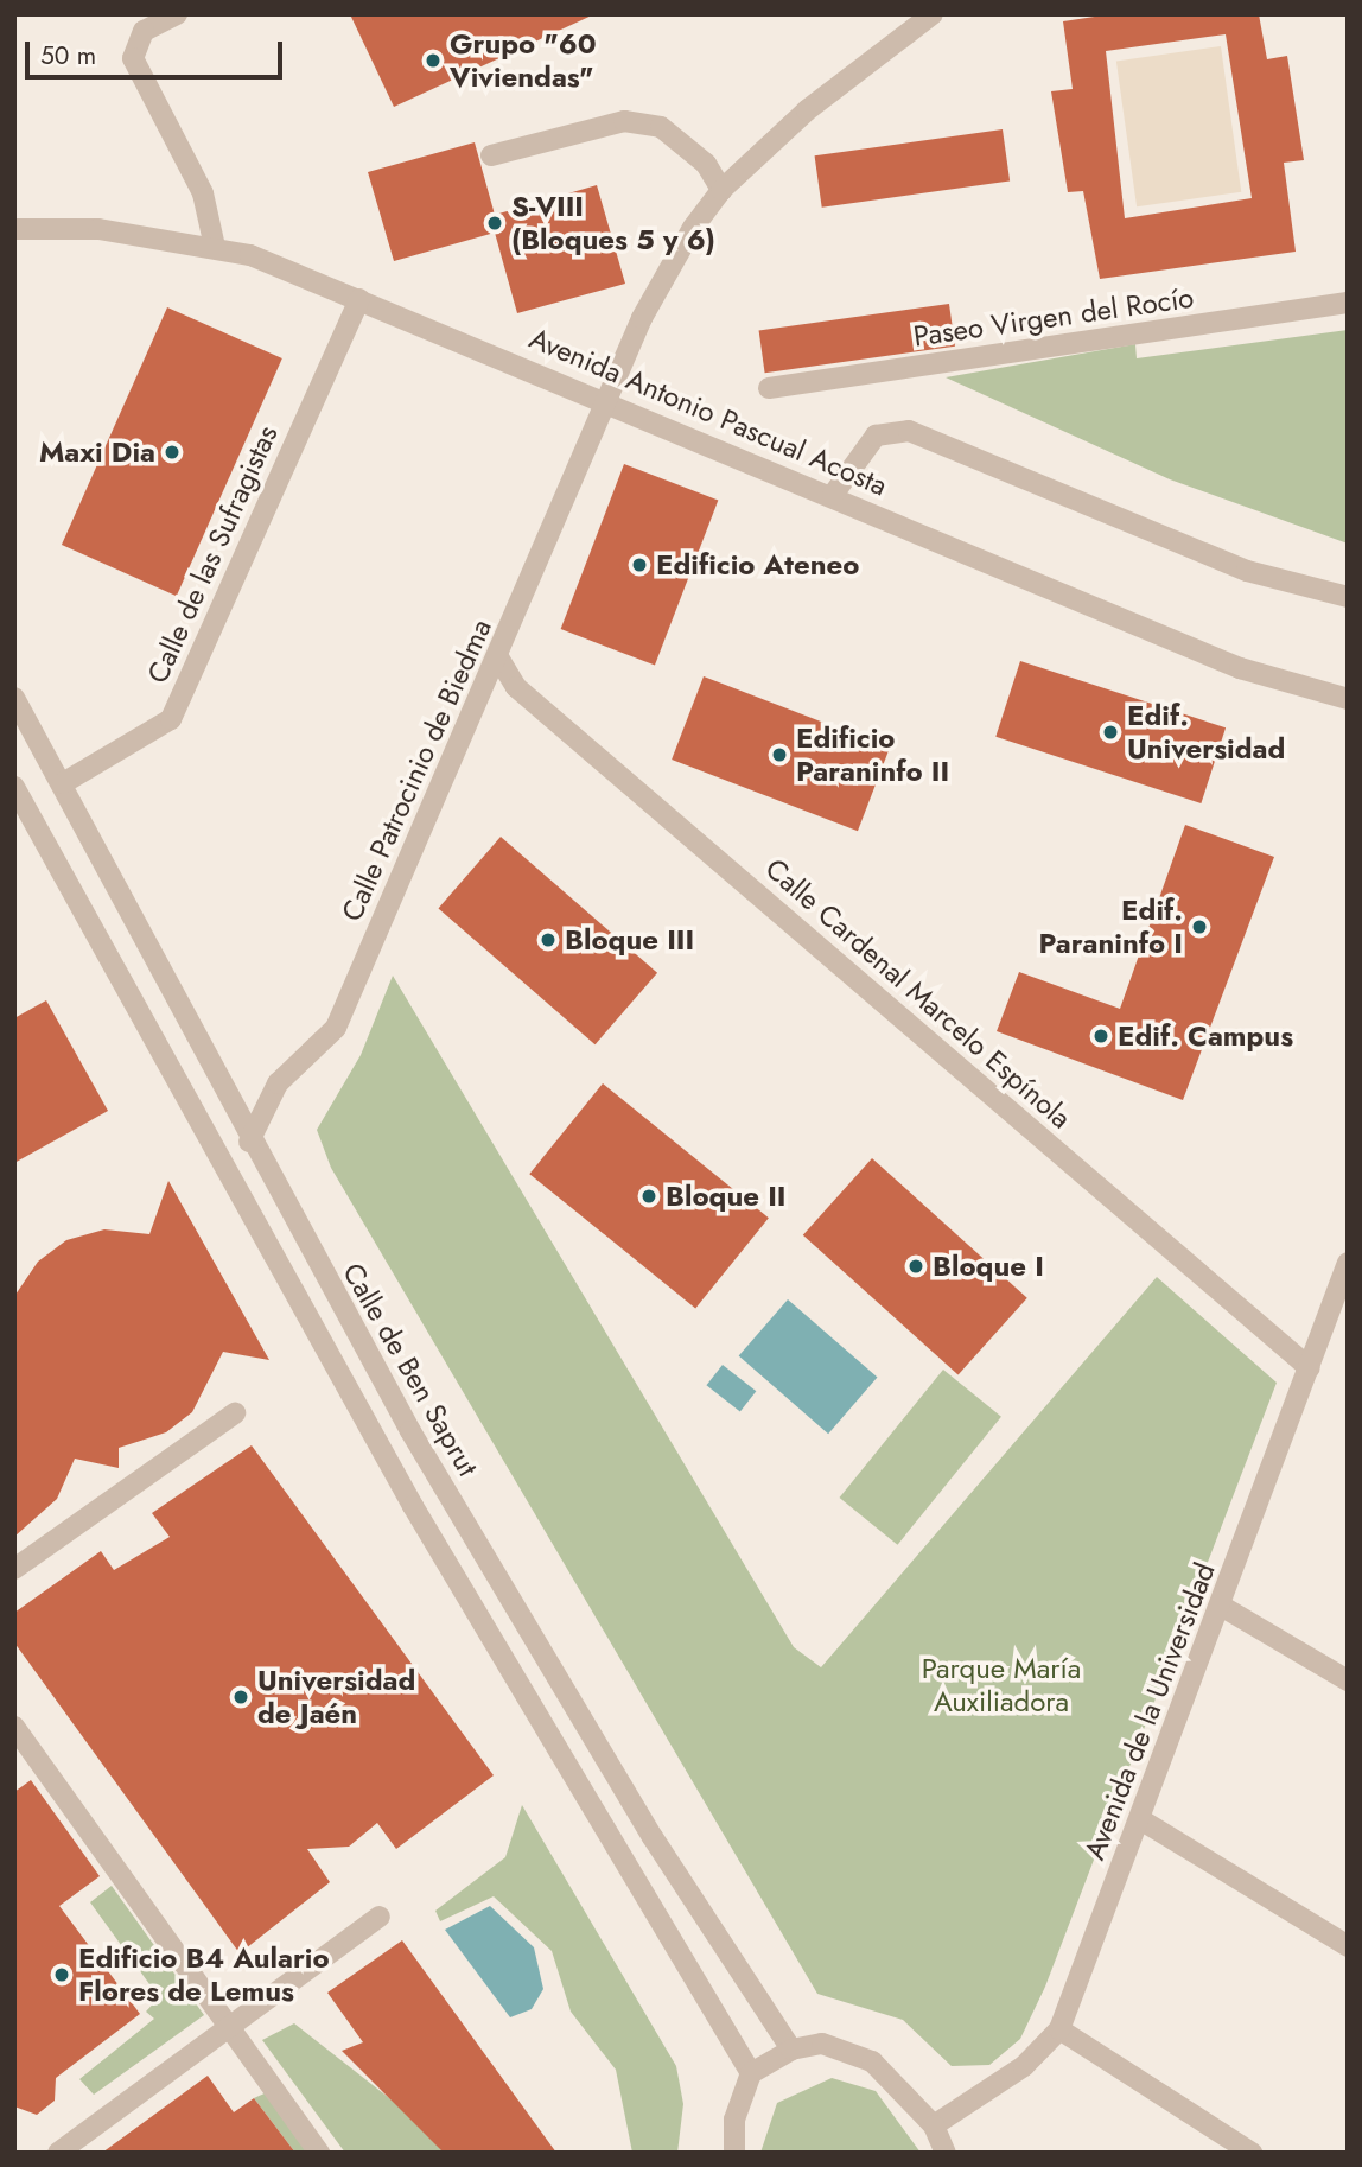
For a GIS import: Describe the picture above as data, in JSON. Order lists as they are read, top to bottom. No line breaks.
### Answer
{"streets":{"street":["Paseo Virgen del Rocío","Avenida Antonio Pascual Acosta","Calle de las Sufragistas","Calle Patrocinio de Biedma","Calle Cardenal Marcelo Espínola","Calle de Ben Saprut","Avenida de la Universidad"]},"crossings":[["Avenida Antonio Pascual Acosta","Calle de las Sufragistas"],["Avenida Antonio Pascual Acosta","Calle Patrocinio de Biedma"],["Calle de las Sufragistas","Calle de Ben Saprut"],["Calle Patrocinio de Biedma","Calle Cardenal Marcelo Espínola"],["Calle Patrocinio de Biedma","Calle de Ben Saprut"],["Calle Cardenal Marcelo Espínola","Avenida de la Universidad"]],"parks":["Parque María Auxiliadora"],"places":["Grupo \"60 Viviendas\"","S-VIII (Bloques 5 y 6)","Maxi Dia","Edificio Ateneo","Edif. Universidad","Edificio Paraninfo II","Edif. Paraninfo I","Bloque III","Edif. Campus","Bloque II","Bloque I","Universidad de Jaén","Edificio B4 Aulario Flores de Lemus"],"scale_bar":"50 m"}
